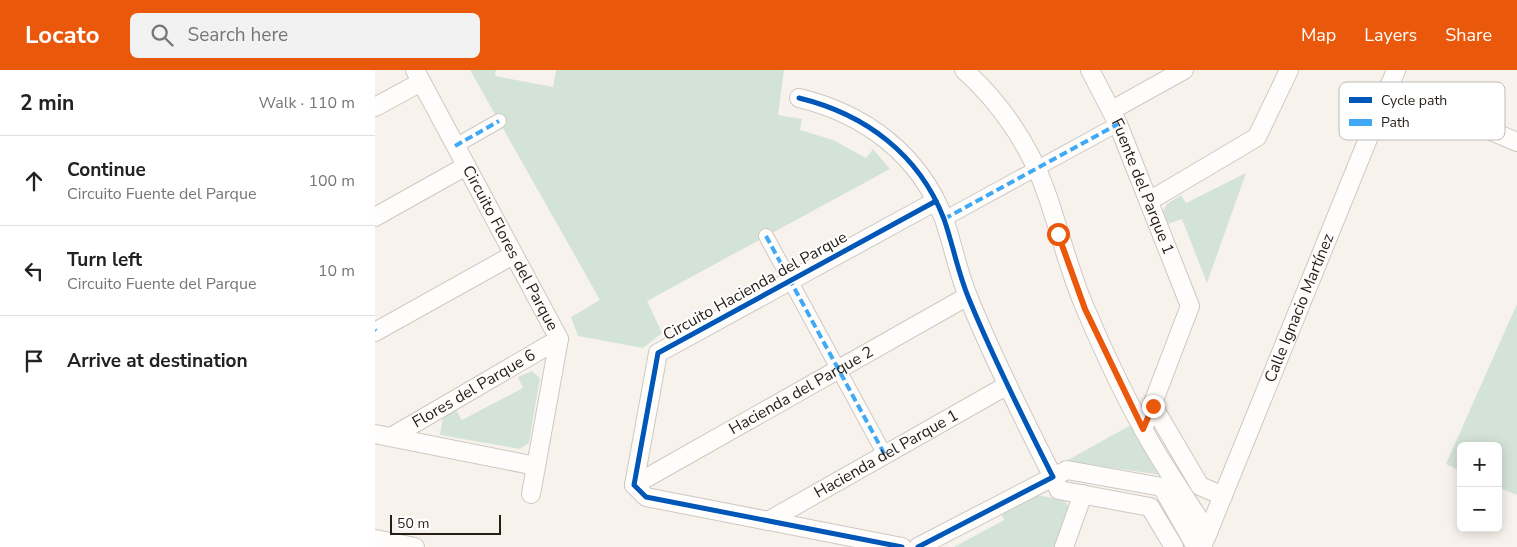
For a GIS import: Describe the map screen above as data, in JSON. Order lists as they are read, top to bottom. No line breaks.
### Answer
{"streets":{"street":["Fuente del Parque 1","Circuito Flores del Parque","Circuito Hacienda del Parque","Calle Ignacio Martínez","Flores del Parque 6","Hacienda del Parque 2","Hacienda del Parque 1"]},"crossings":[["Circuito Flores del Parque","Flores del Parque 6"],["Circuito Hacienda del Parque","Hacienda del Parque 2"]],"legend":["Cycle path","Path"],"scale_bar":"50 m","page":{"header":"Locato","search":"Search here","nav":["Map","Layers","Share"],"heading":["2 min","Walk · 110 m"],"list":[["Continue","Circuito Fuente del Parque","100 m"],["Turn left","Circuito Fuente del Parque","10 m"],"Arrive at destination"],"map_buttons":["+","−"],"scale":"50 m"}}
